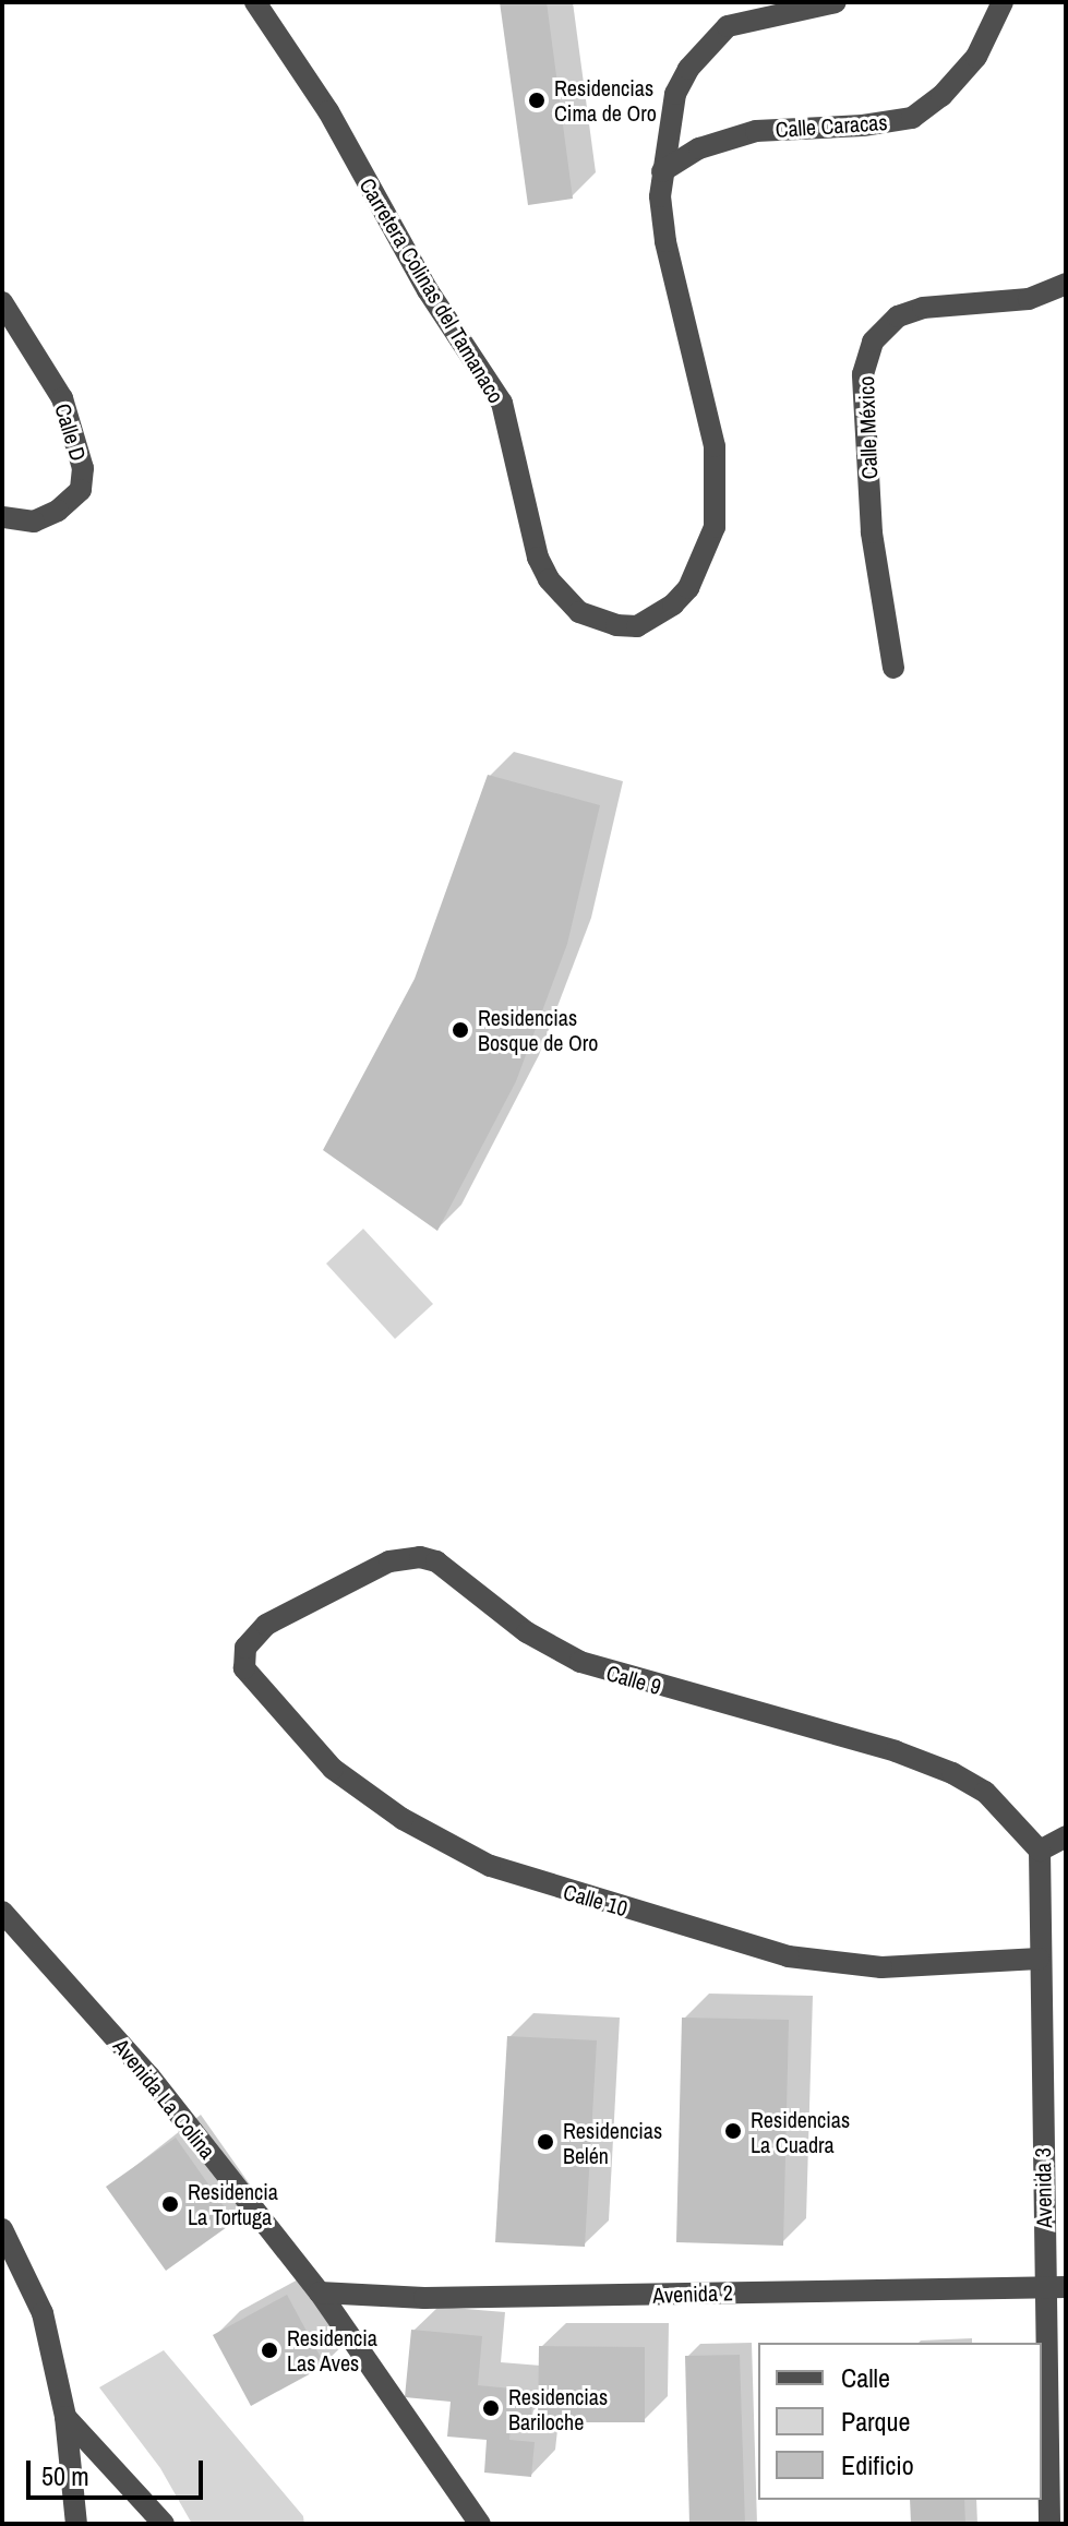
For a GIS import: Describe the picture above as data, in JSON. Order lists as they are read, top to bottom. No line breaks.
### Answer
{"streets":{"street":["Calle Caracas","Carretera Colinas del Tamanaco","Calle México","Calle D","Calle 9","Calle 10","Avenida La Colina","Avenida 3","Avenida 2"]},"crossings":[["Calle Caracas","Carretera Colinas del Tamanaco"],["Calle 9","Calle 10"],["Calle 9","Avenida 3"],["Calle 10","Avenida 3"],["Avenida La Colina","Avenida 2"],["Avenida 3","Avenida 2"]],"places":["Residencias Cima de Oro","Residencias Bosque de Oro","Residencias La Cuadra","Residencias Belén","Residencia La Tortuga","Residencia Las Aves","Residencias Bariloche"],"legend":["Calle","Parque","Edificio"],"scale_bar":"50 m"}
